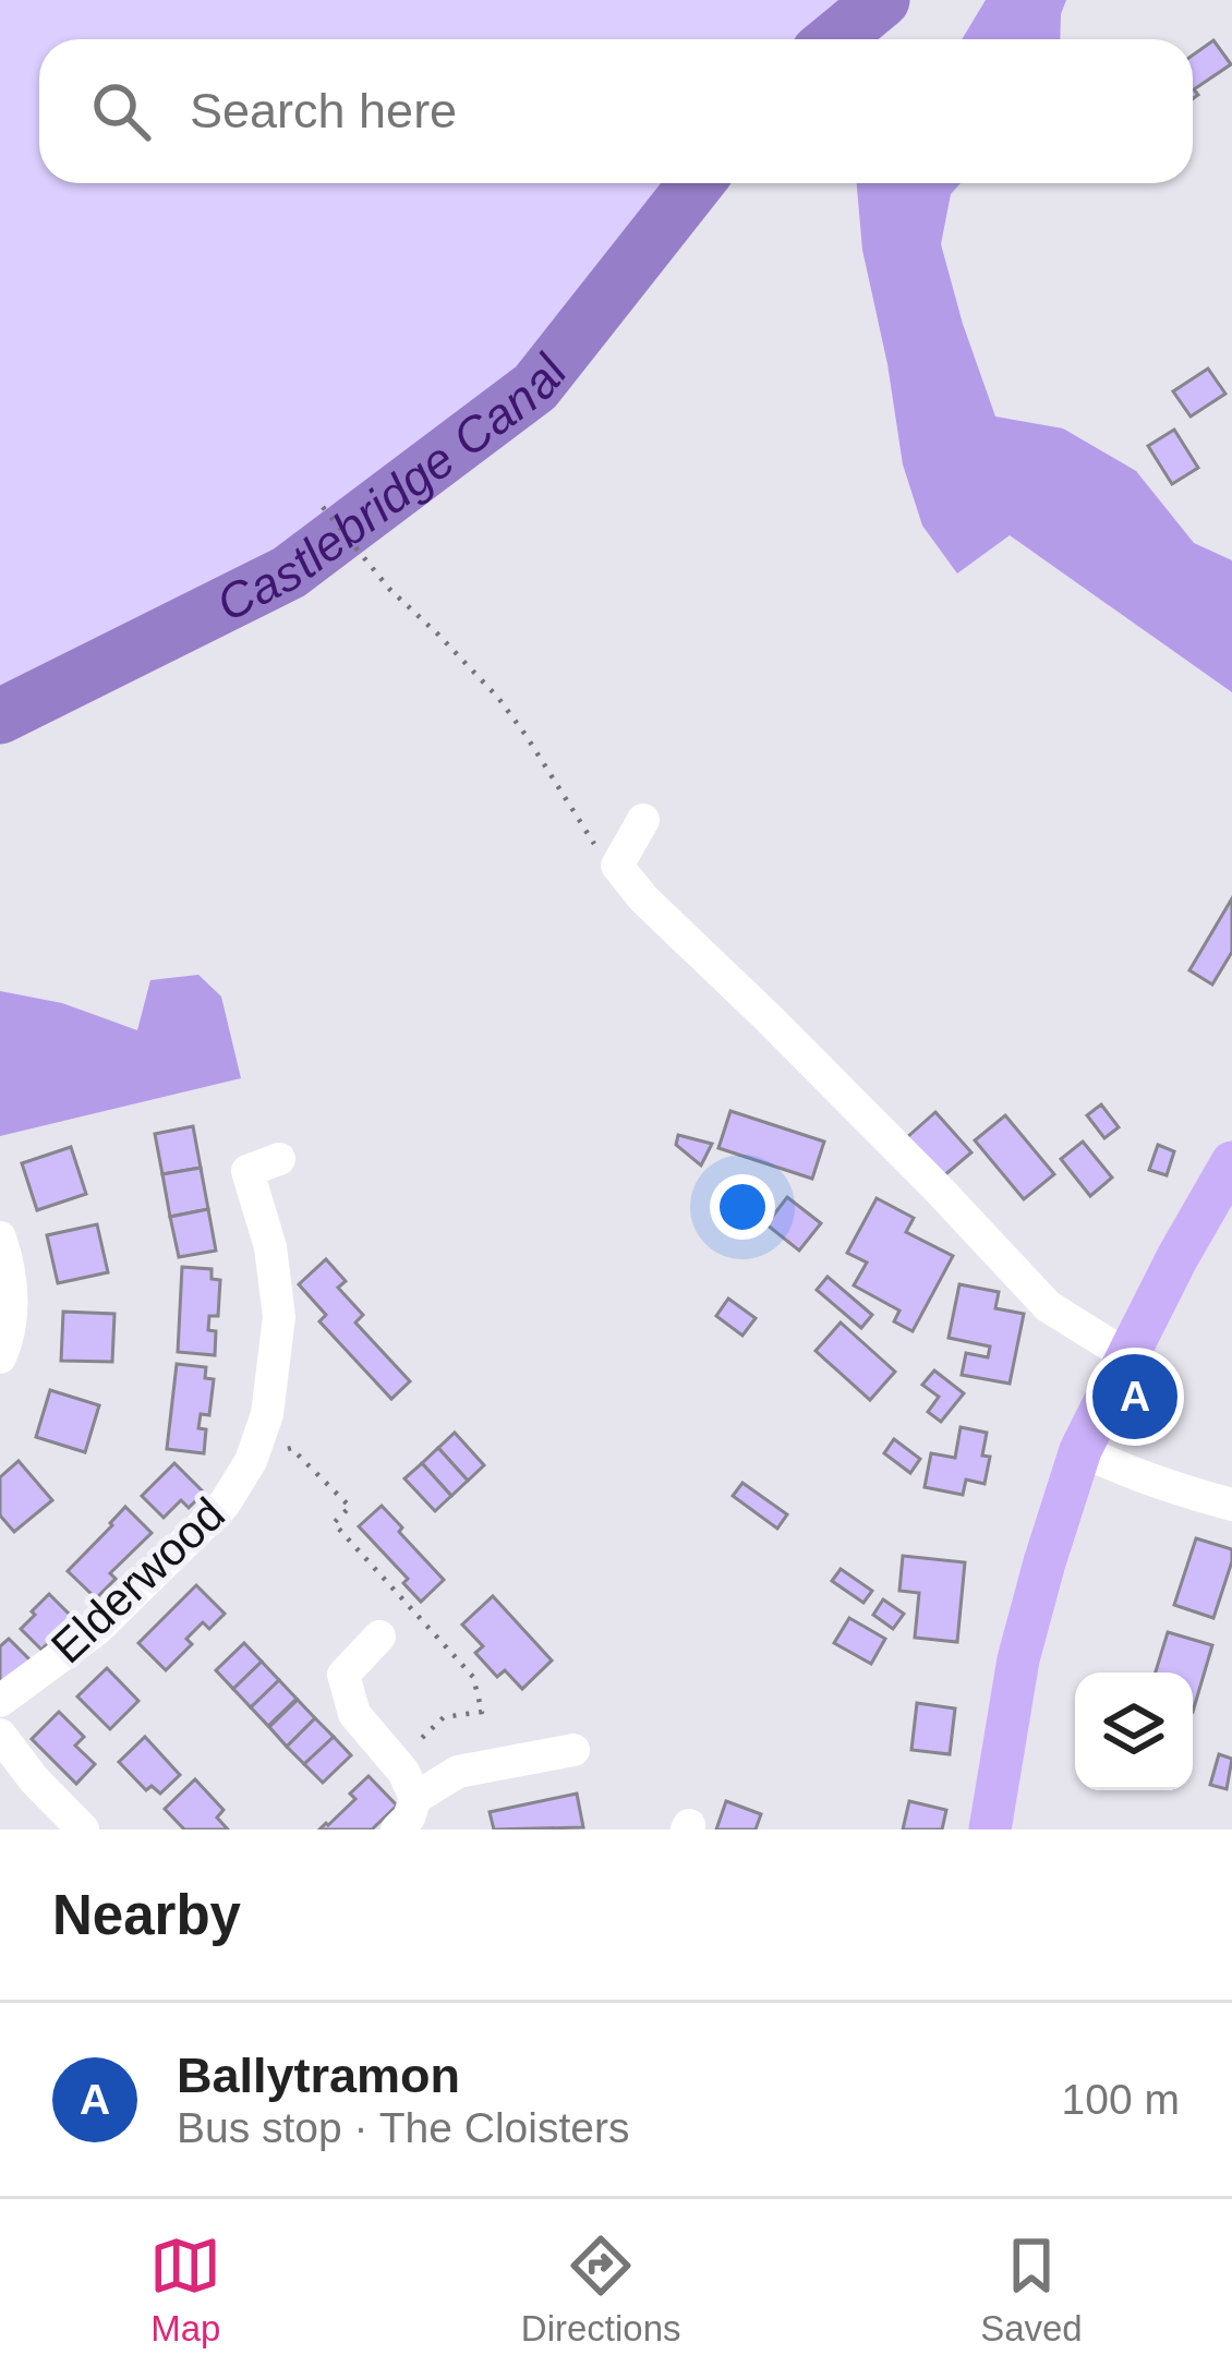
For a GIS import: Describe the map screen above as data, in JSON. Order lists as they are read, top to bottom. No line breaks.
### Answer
{"streets":{"street":["Elderwood"]},"water":["Castlebridge Canal"],"page":{"search":"Search here","pins":"A","heading":"Nearby","list":[{"mark":"A","name":"Ballytramon","note":"Bus stop · The Cloisters","value":"100 m"}],"nav":["Map","Directions","Saved"]}}
